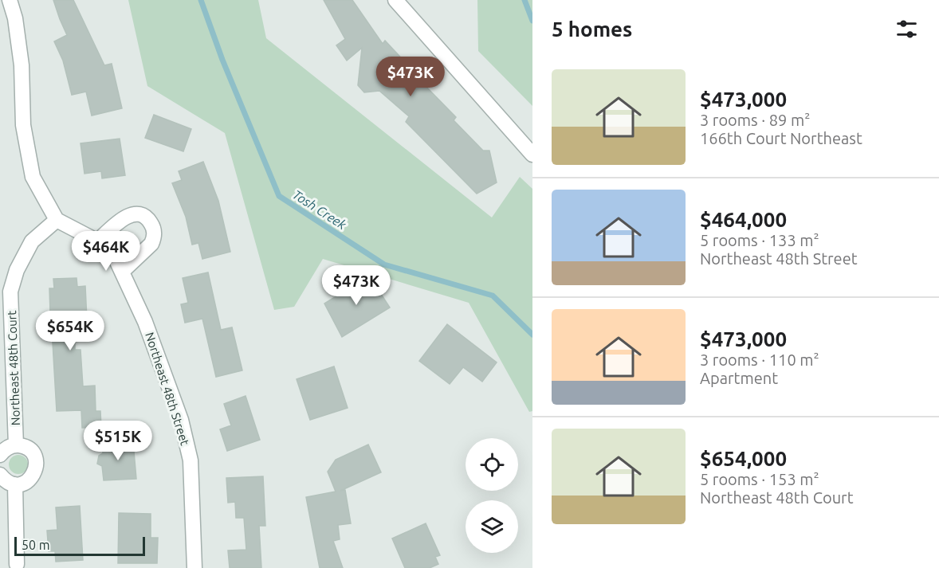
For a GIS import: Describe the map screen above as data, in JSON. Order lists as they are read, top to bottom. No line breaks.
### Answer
{"streets":{"street":["Northeast 48th Court","Northeast 48th Street"]},"crossings":[["Northeast 48th Court","Northeast 48th Street"]],"water":["Tosh Creek"],"scale_bar":"50 m","page":{"heading":"5 homes","price":["$473K","$464K","$473K","$654K","$515K"],"list":[{"name":"$473,000","note":"3 rooms · 89 m² · 166th Court Northeast"},{"name":"$464,000","note":"5 rooms · 133 m² · Northeast 48th Street"},{"name":"$473,000","note":"3 rooms · 110 m² · Apartment"},{"name":"$654,000","note":"5 rooms · 153 m² · Northeast 48th Court"}],"scale":"50 m"}}
